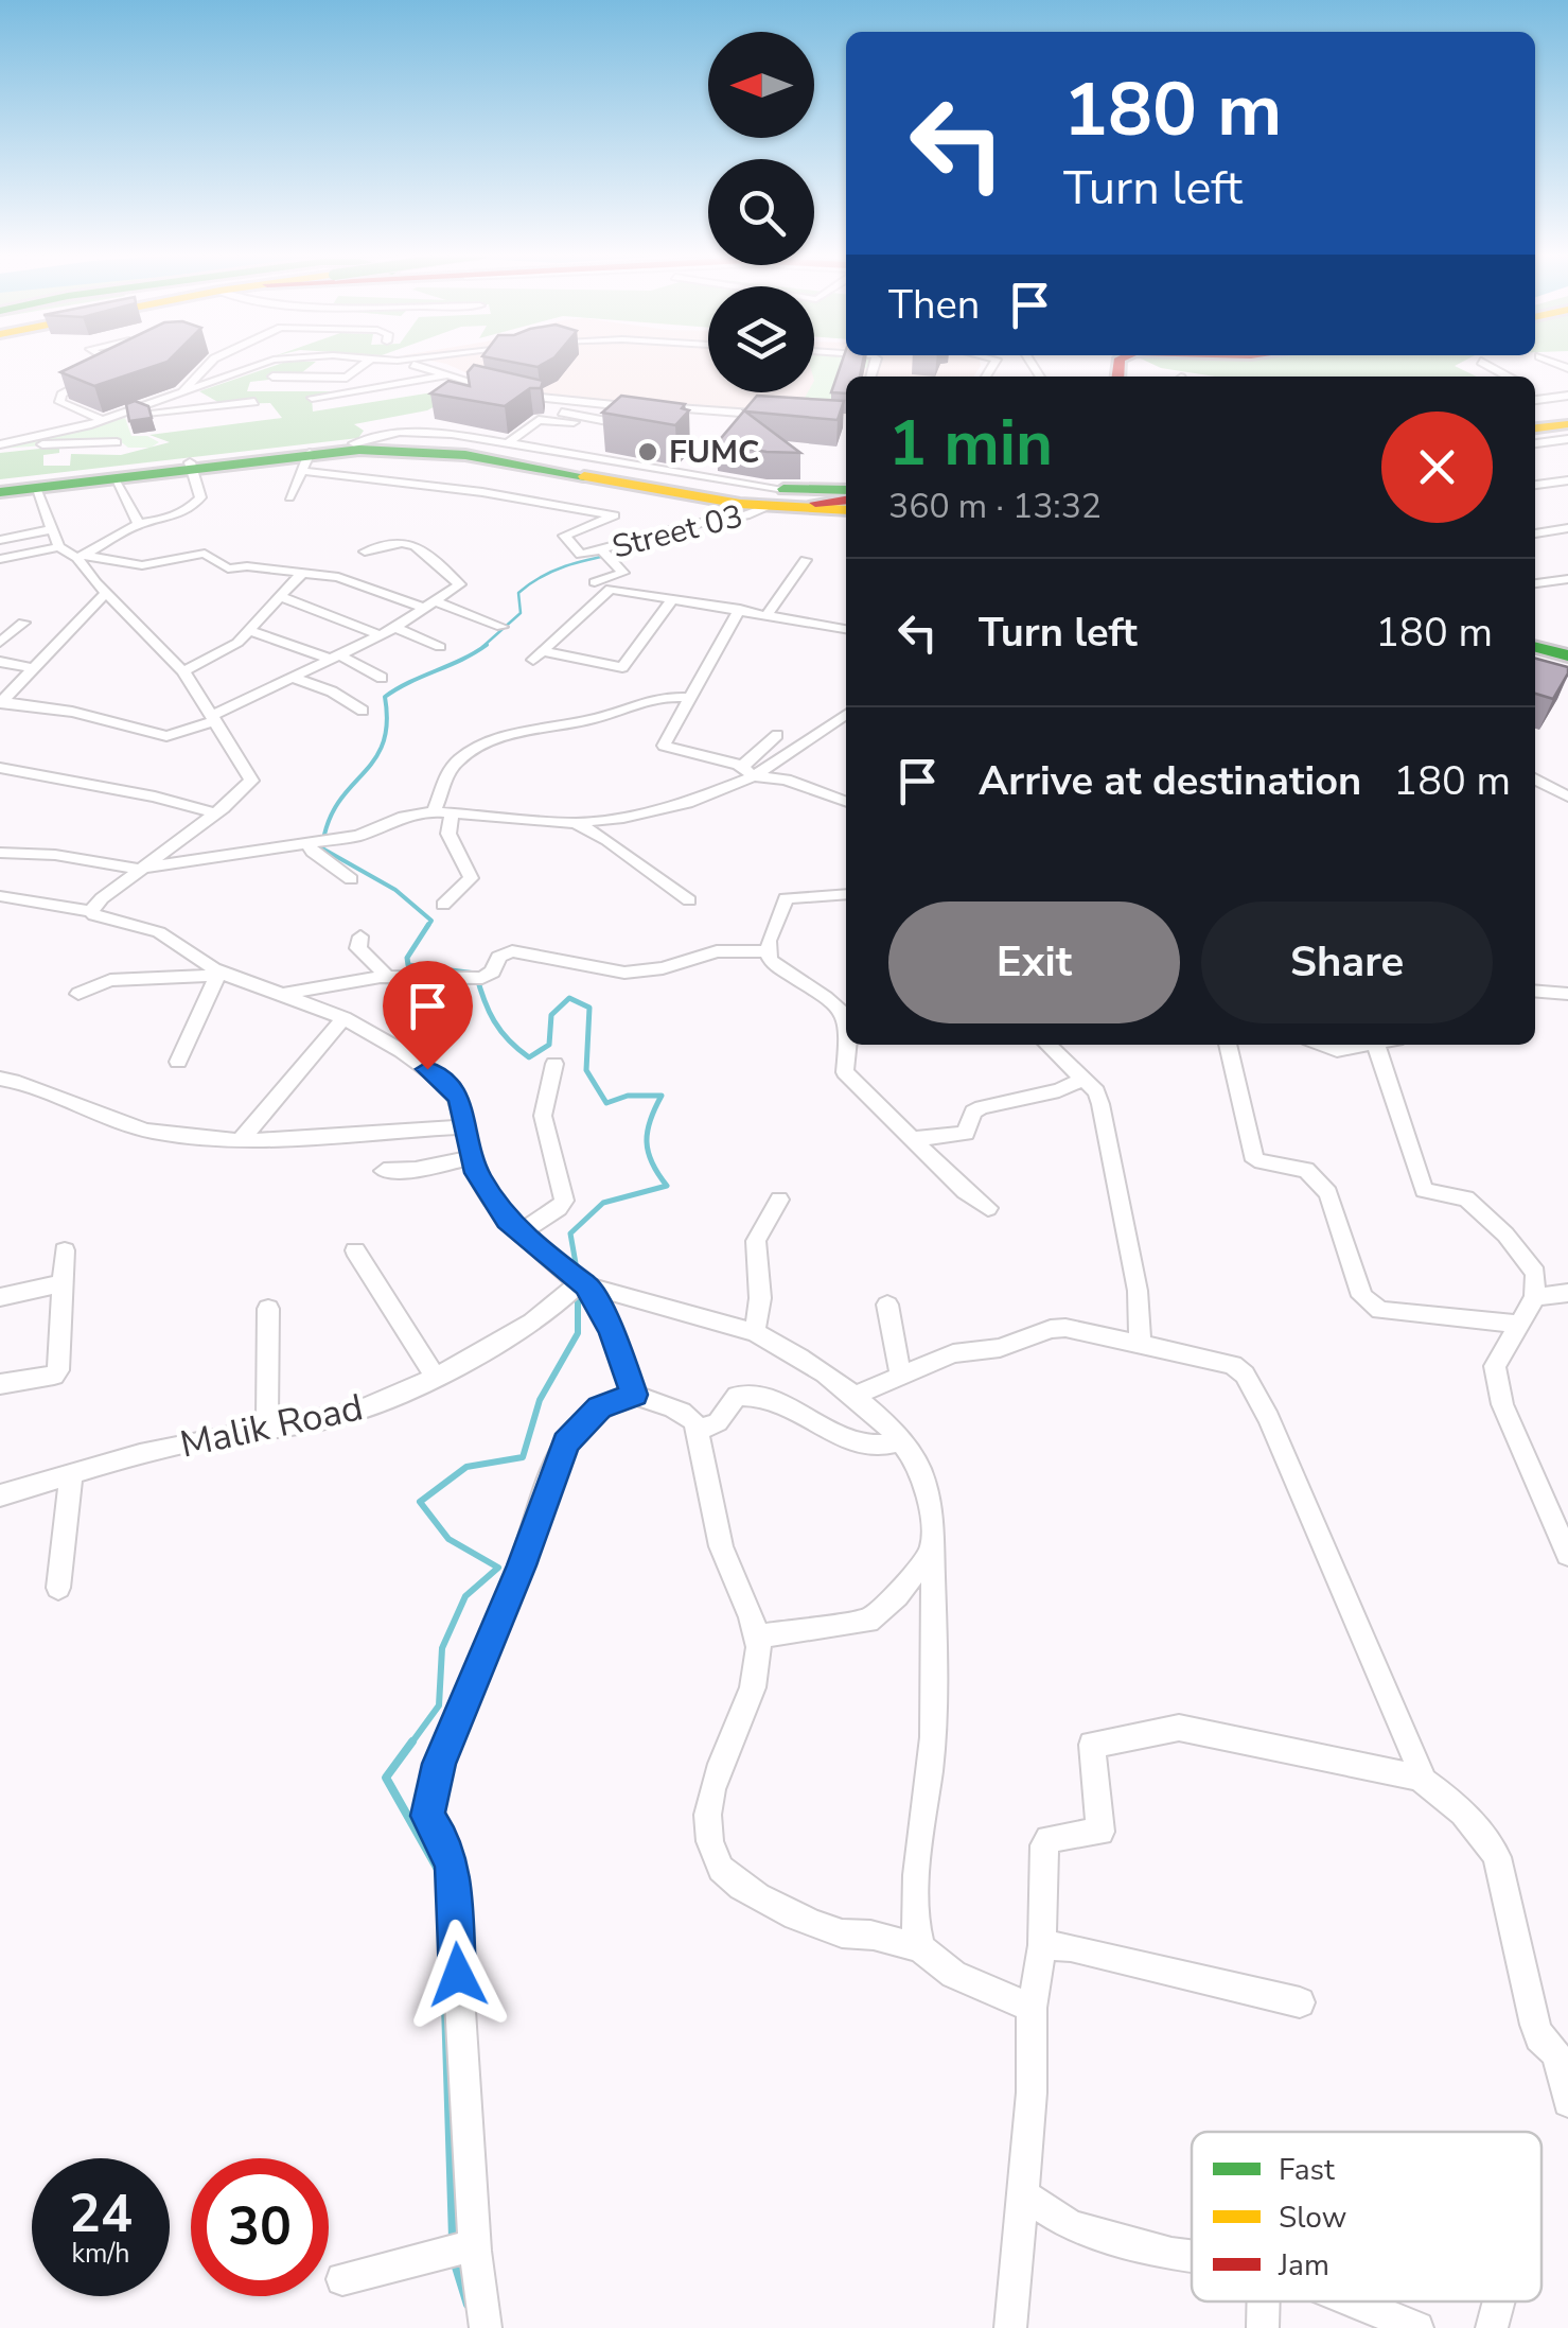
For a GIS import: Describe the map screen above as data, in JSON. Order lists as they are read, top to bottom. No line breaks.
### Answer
{"streets":{"street":["Street 03","Malik Road"]},"places":["FUMC"],"legend":["Fast","Slow","Jam"],"north":"left","page":{"turn":["180 m","Turn left"],"then":"Then","heading":["1 min","360 m · 13:32"],"list":[{"name":"Turn left","value":"180 m"},{"name":"Arrive at destination","value":"180 m"}],"buttons":["Exit","Share"],"speed":"24 km/h","limit":"30"}}
